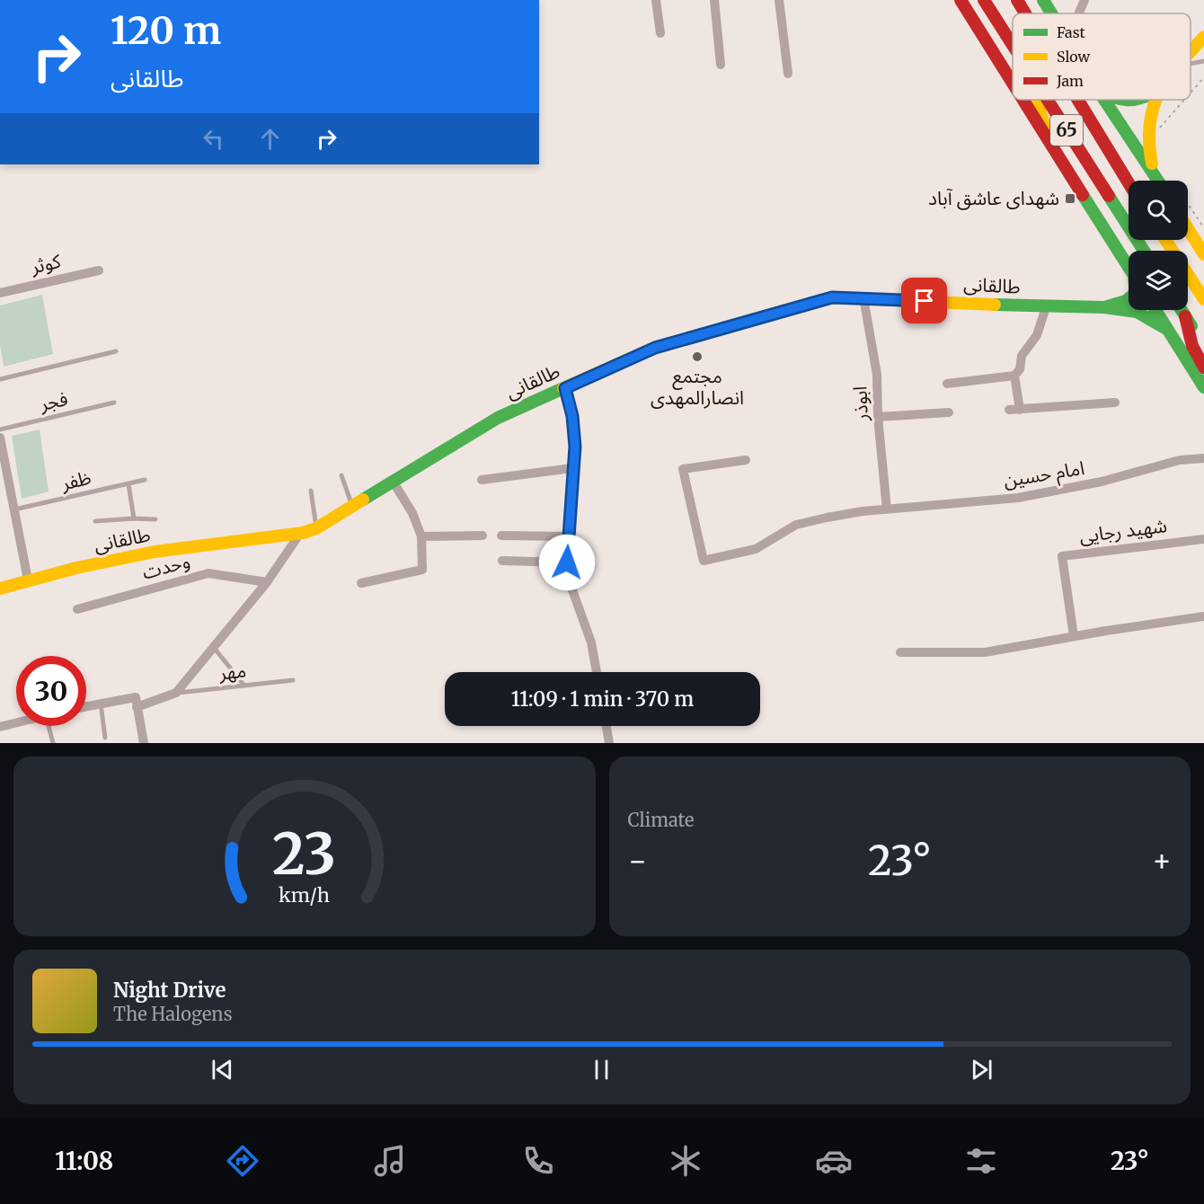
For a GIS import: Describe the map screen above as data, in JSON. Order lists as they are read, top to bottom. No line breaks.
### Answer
{"streets":{"main road":["65","طالقانی"],"street":["کوثر","ابوذر","امام حسین","شهید رجایی","وحدت"],"lane":["فجر","ظفر","مهر"]},"crossings":[["طالقانی","ابوذر"],["ابوذر","امام حسین"]],"places":{"transit":["شهدای عاشق آباد"],"other":["مجتمع انصارالمهدی"]},"legend":["Fast","Slow","Jam"],"page":{"turn":["120 m","طالقانی"],"limit":"30","trip":"11:09 · 1 min · 370 m","tile":"Climate","heat":["−","23°","+"],"song":["Night Drive","The Halogens"],"tabs":["11:08","23°"],"gauge":["23","km/h"]}}
